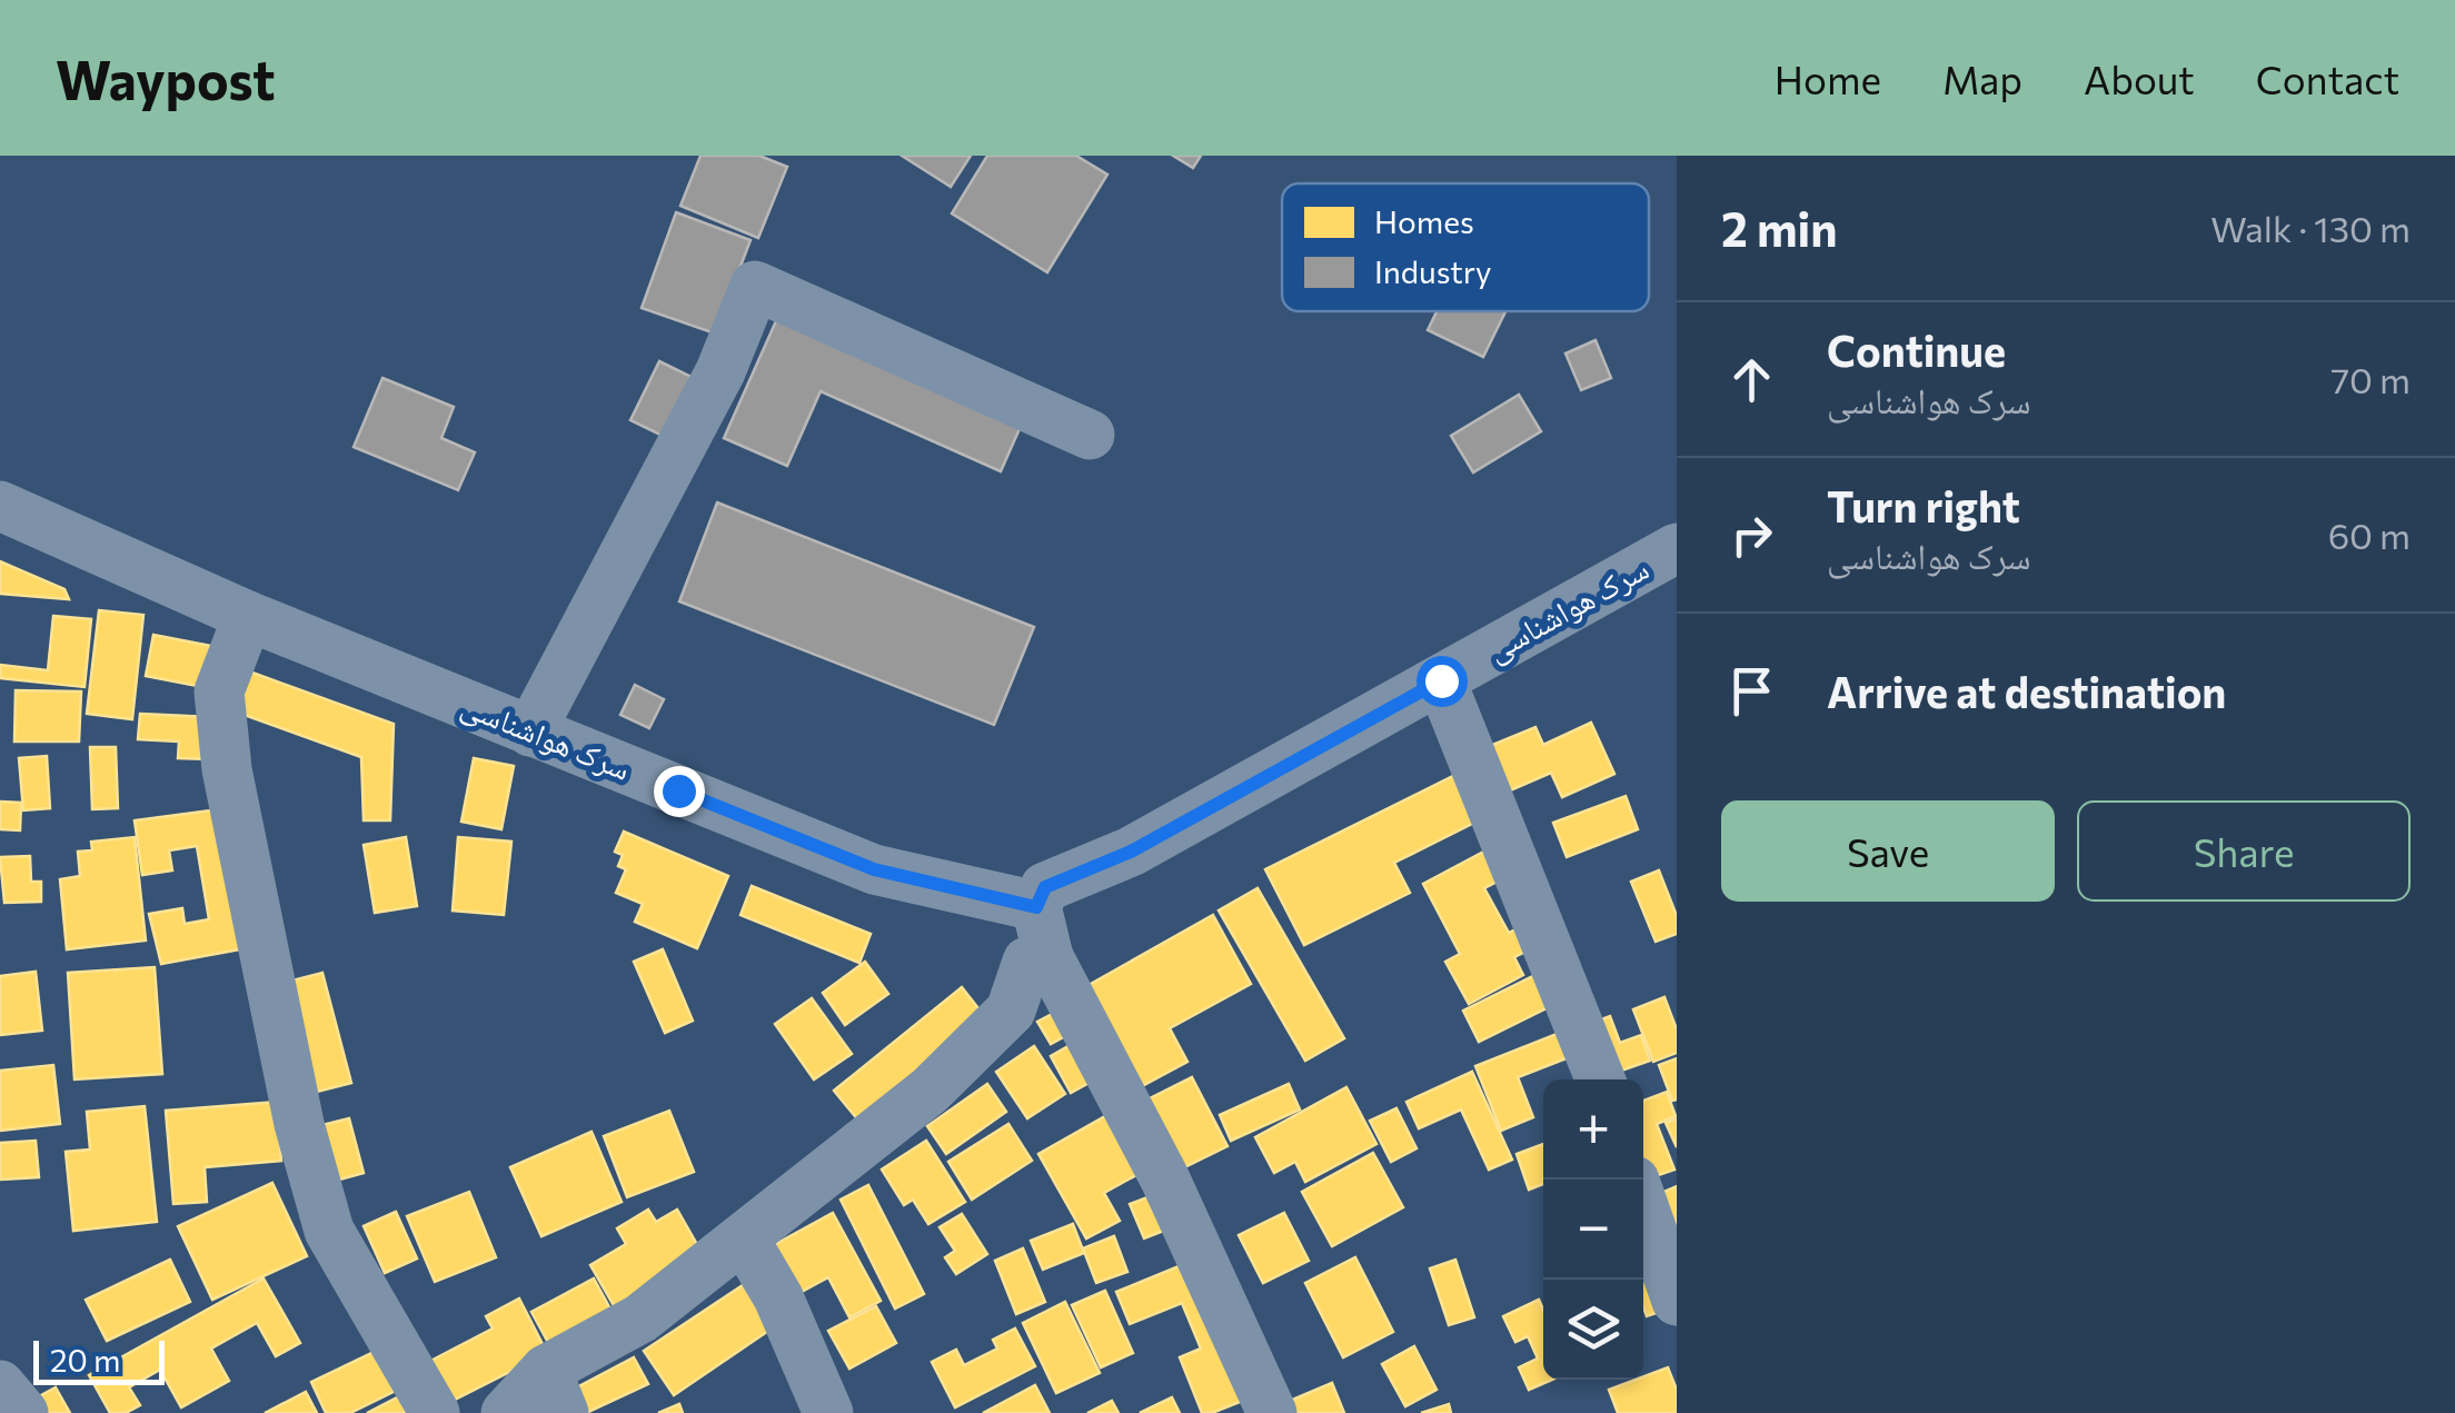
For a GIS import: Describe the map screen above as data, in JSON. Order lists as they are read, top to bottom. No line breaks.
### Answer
{"streets":{"street":["سرک هواشناسی"]},"legend":["Homes","Industry"],"scale_bar":"20 m","page":{"header":"Waypost","nav":["Home","Map","About","Contact"],"heading":["2 min","Walk · 130 m"],"list":[["Continue","سرک هواشناسی","70 m"],["Turn right","سرک هواشناسی","60 m"],"Arrive at destination"],"buttons":["Save","Share"],"map_buttons":["+","−"],"scale":"20 m"}}
